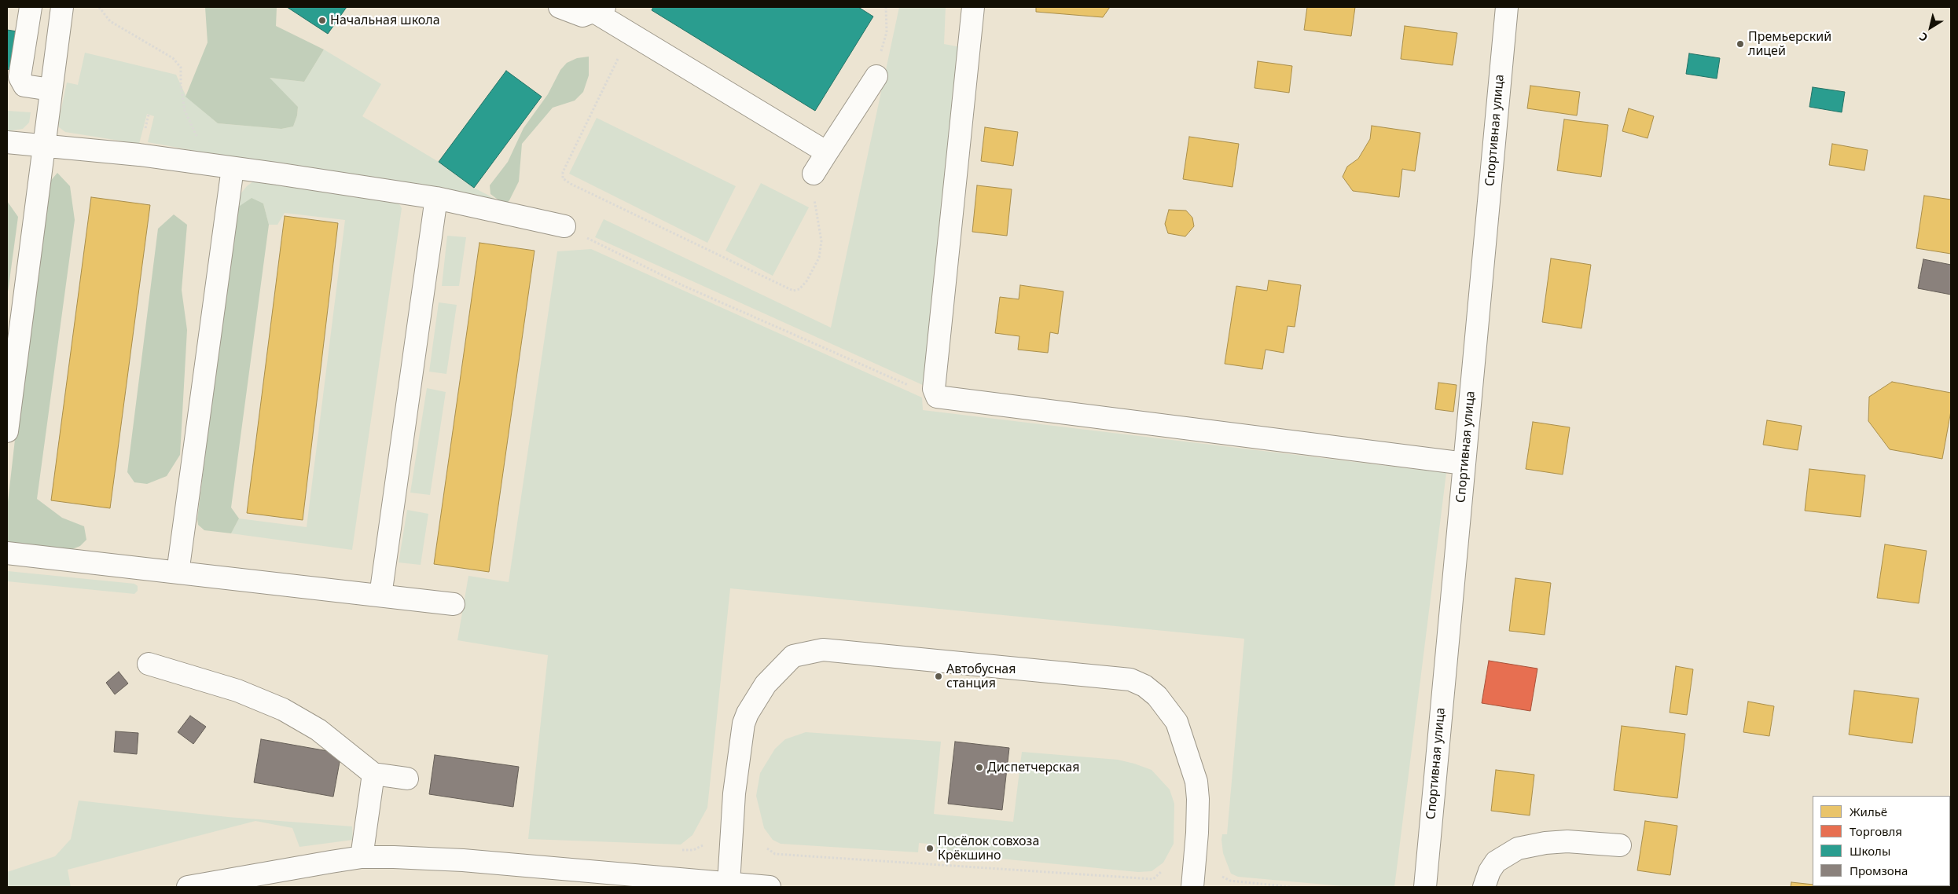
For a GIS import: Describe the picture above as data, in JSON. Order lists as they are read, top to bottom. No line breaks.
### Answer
{"streets":{"street":["Спортивная улица"]},"places":["Начальная школа","Премьерский лицей","Автобусная станция","Диспетчерская","Посёлок совхоза Крёкшино"],"legend":["Жильё","Торговля","Школы","Промзона"],"north":"bottom left"}
